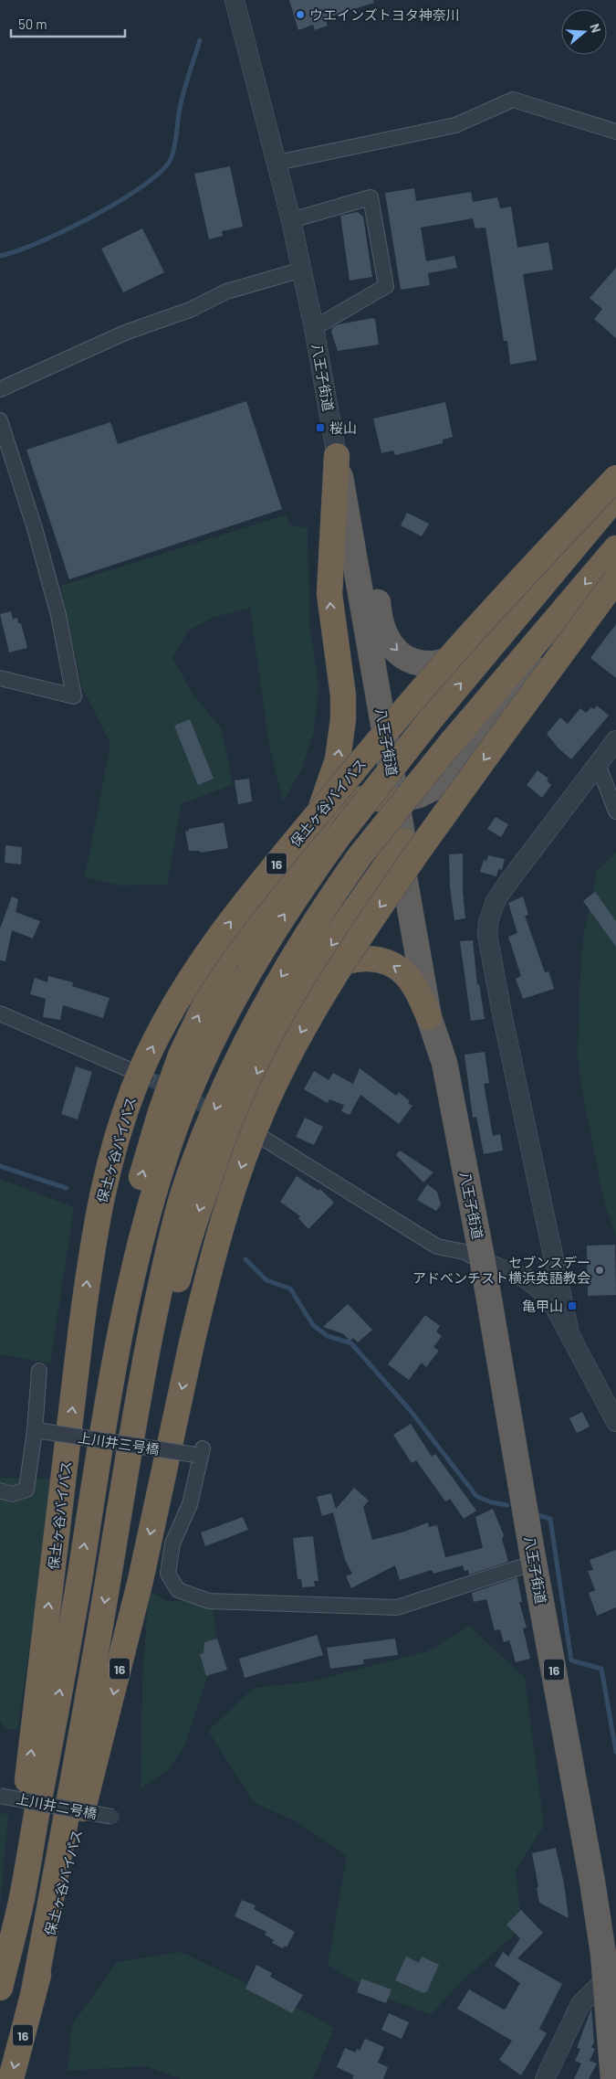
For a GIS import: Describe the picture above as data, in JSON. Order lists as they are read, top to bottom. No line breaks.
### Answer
{"streets":{"highway":["八王子街道","保土ヶ谷バイパス","16"],"street":["上川井三号橋","上川井二号橋"]},"crossings":[["八王子街道","16"],["八王子街道","上川井三号橋"],["保土ヶ谷バイパス","16"]],"places":{"other":["ウエインズトヨタ神奈川","セブンスデー アドベンチスト横浜英語教会"],"transit":["桜山","亀甲山"]},"scale_bar":"50 m","north":"right"}
